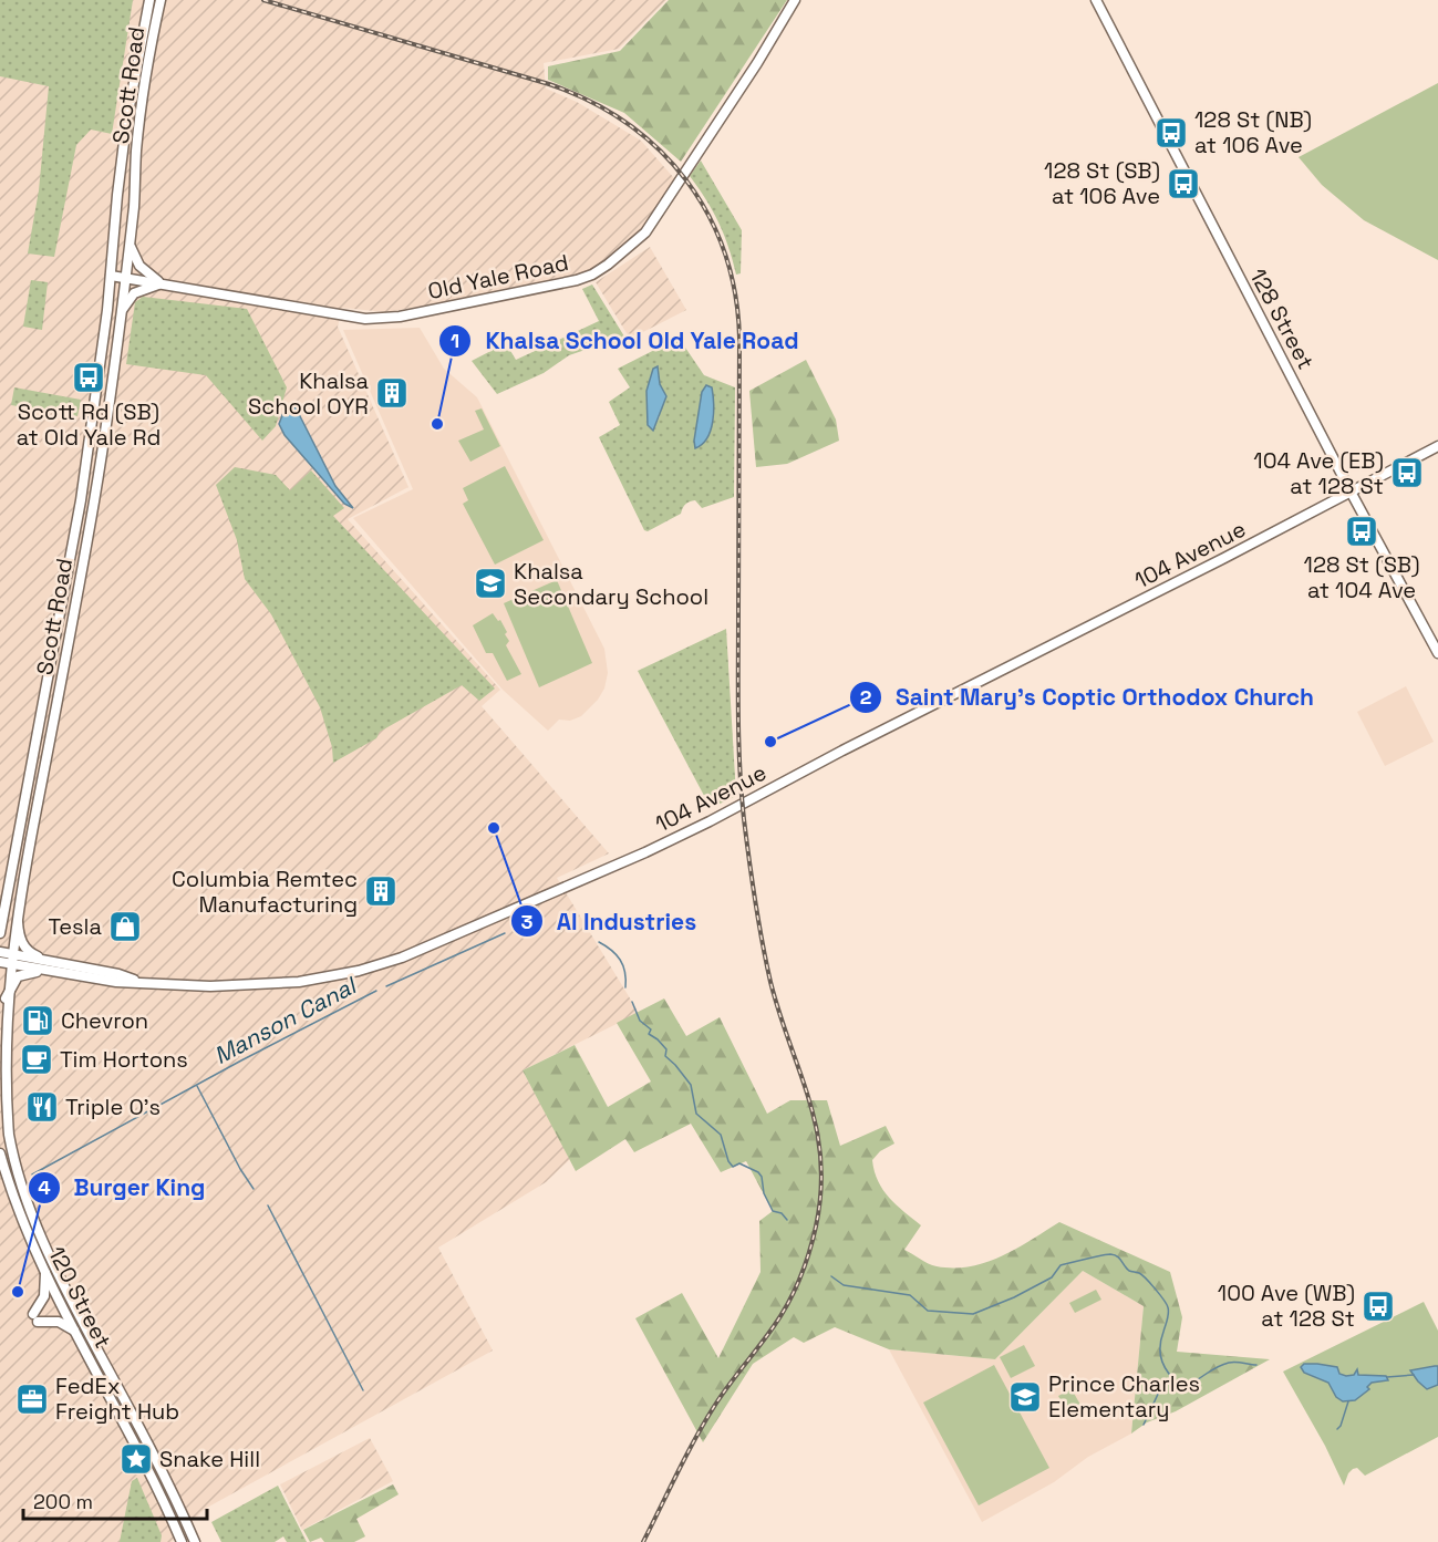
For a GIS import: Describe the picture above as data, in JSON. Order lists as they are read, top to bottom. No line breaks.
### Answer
{"streets":{"main road":["Scott Road","Old Yale Road","128 Street","104 Avenue","120 Street"]},"crossings":[["Scott Road","Old Yale Road"],["Scott Road","104 Avenue"],["Scott Road","120 Street"],["128 Street","104 Avenue"]],"water":["Manson Canal"],"places":{"bus stop":["128 St (NB) at 106 Ave","128 St (SB) at 106 Ave","Scott Rd (SB) at Old Yale Rd","104 Ave (EB) at 128 St","128 St (SB) at 104 Ave","100 Ave (WB) at 128 St"],"building":["Khalsa School OYR","Columbia Remtec Manufacturing"],"other":["Khalsa School Old Yale Road","Saint Mary's Coptic Orthodox Church","AI Industries","Burger King"],"school or university":["Khalsa Secondary School","Prince Charles Elementary"],"shop":["Tesla"],"fuel station":["Chevron"],"cafe":["Tim Hortons"],"restaurant":["Triple O's"],"office":["FedEx Freight Hub"],"place":["Snake Hill"]},"scale_bar":"200 m"}
